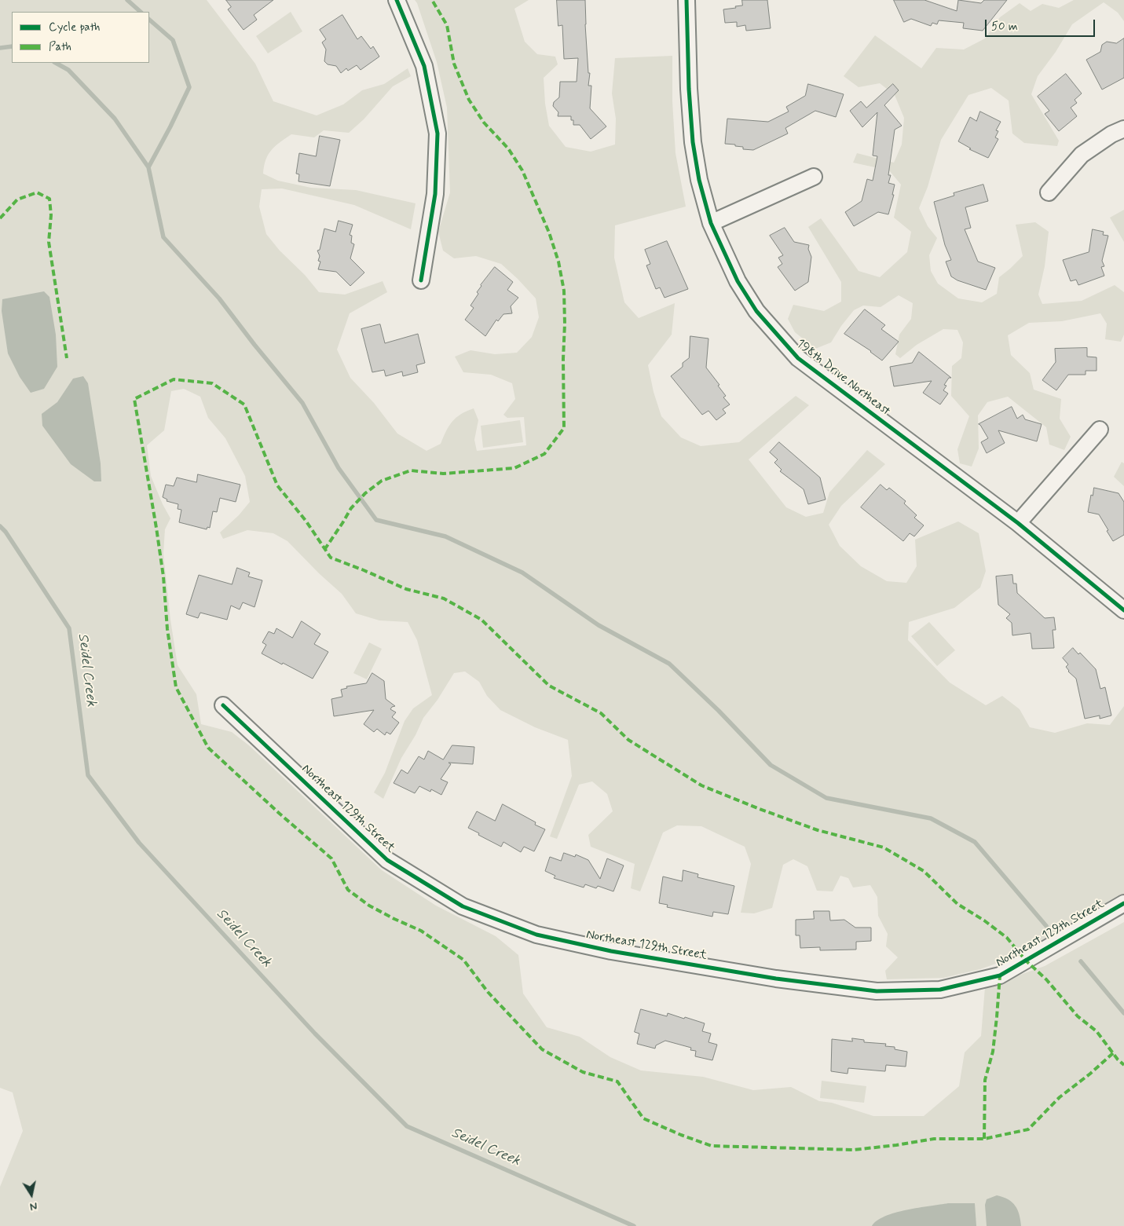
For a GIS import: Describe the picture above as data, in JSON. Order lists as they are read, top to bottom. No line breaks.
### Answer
{"streets":{"street":["198th Drive Northeast","Northeast 129th Street"]},"water":["Seidel Creek"],"legend":["Cycle path","Path"],"scale_bar":"50 m","north":"bottom"}
